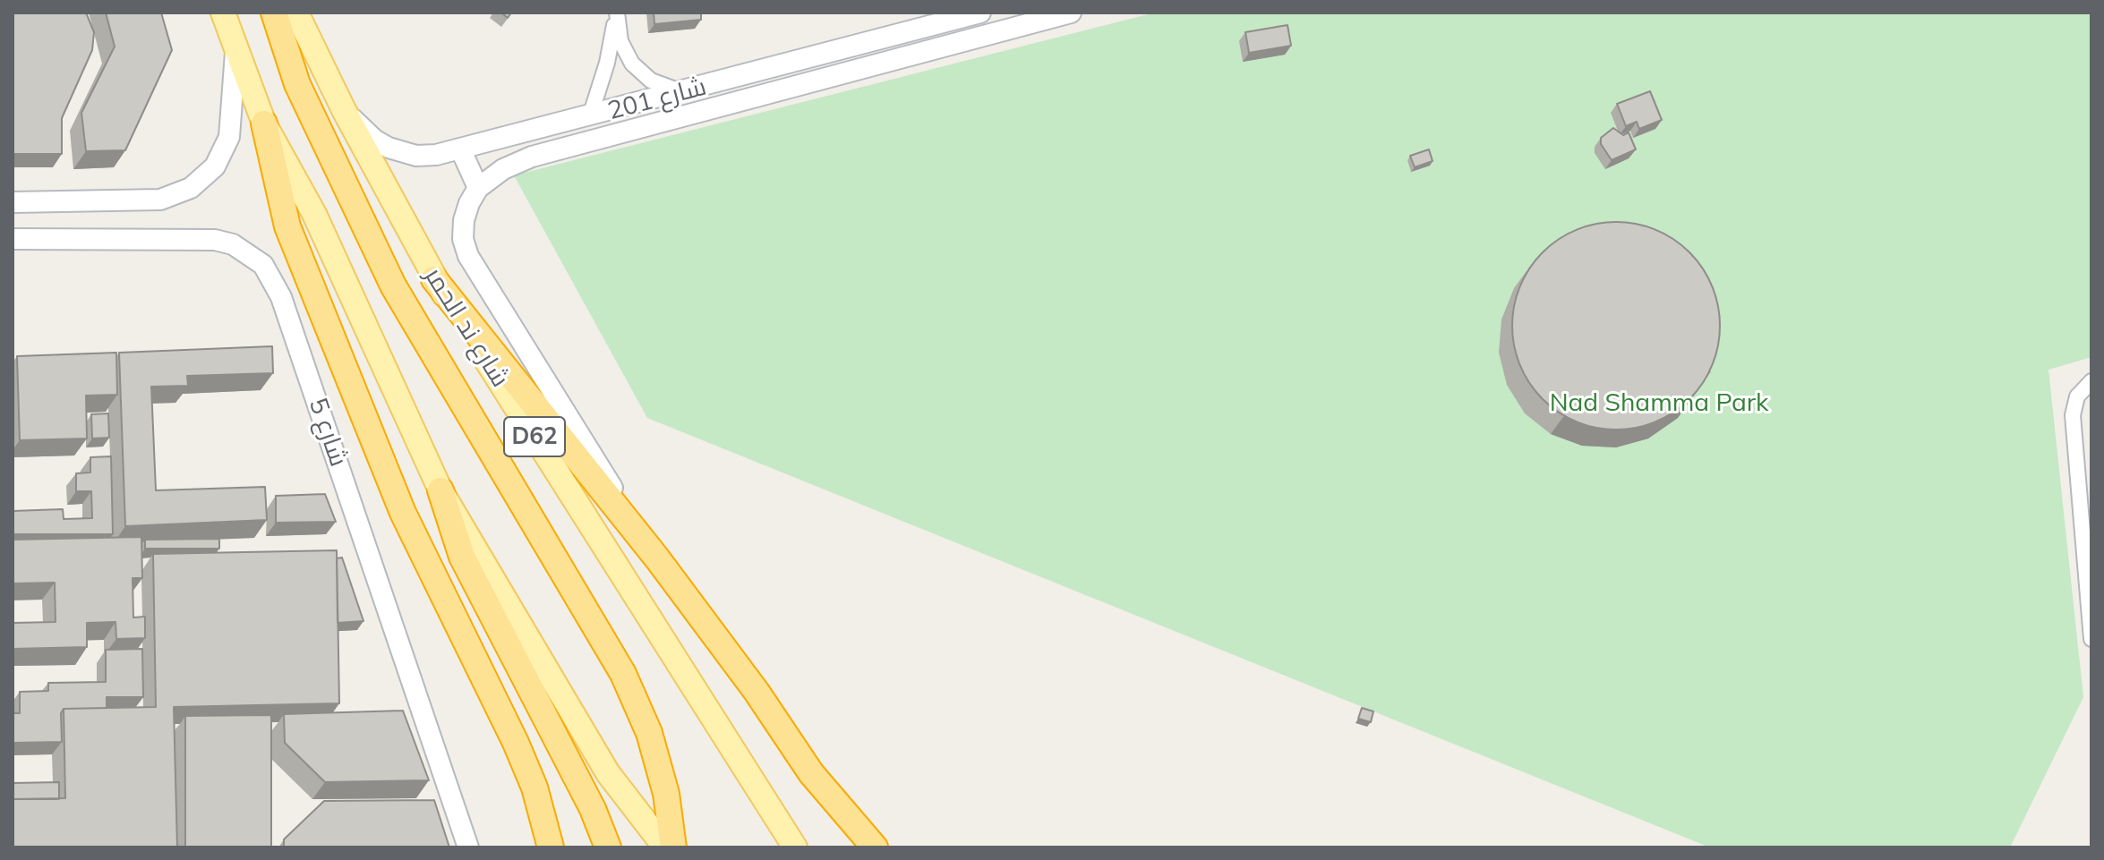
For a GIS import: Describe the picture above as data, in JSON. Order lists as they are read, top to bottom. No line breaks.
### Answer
{"streets":{"main road":["شارع ند الحمر","D62"],"street":["شارع 201","شارع 5"]},"crossings":[["شارع 201","شارع ند الحمر"]],"parks":["Nad Shamma Park"]}
